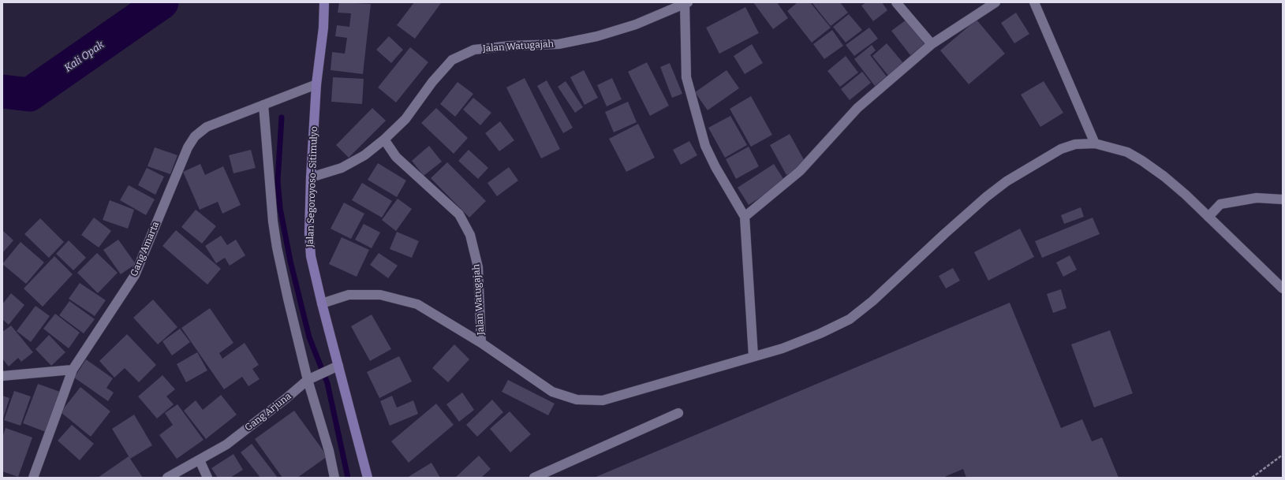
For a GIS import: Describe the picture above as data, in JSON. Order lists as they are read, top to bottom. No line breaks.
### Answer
{"streets":{"main road":["Jalan Segoroyoso-Sitimulyo"],"street":["Jalan Watugajah","Gang Amarta","Gang Arjuna"]},"crossings":[["Jalan Watugajah","Jalan Segoroyoso-Sitimulyo"],["Jalan Segoroyoso-Sitimulyo","Gang Amarta"],["Jalan Segoroyoso-Sitimulyo","Gang Arjuna"]],"water":["Kali Opak"]}
